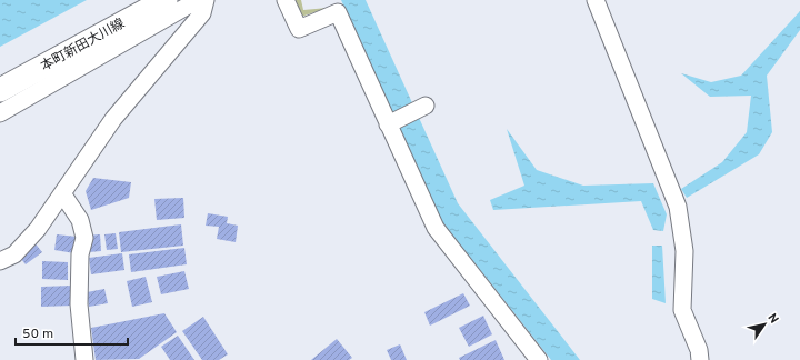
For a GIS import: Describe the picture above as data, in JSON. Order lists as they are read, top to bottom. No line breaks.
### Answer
{"streets":{"main road":["本町新田大川線"]},"scale_bar":"50 m","north":"top right"}
